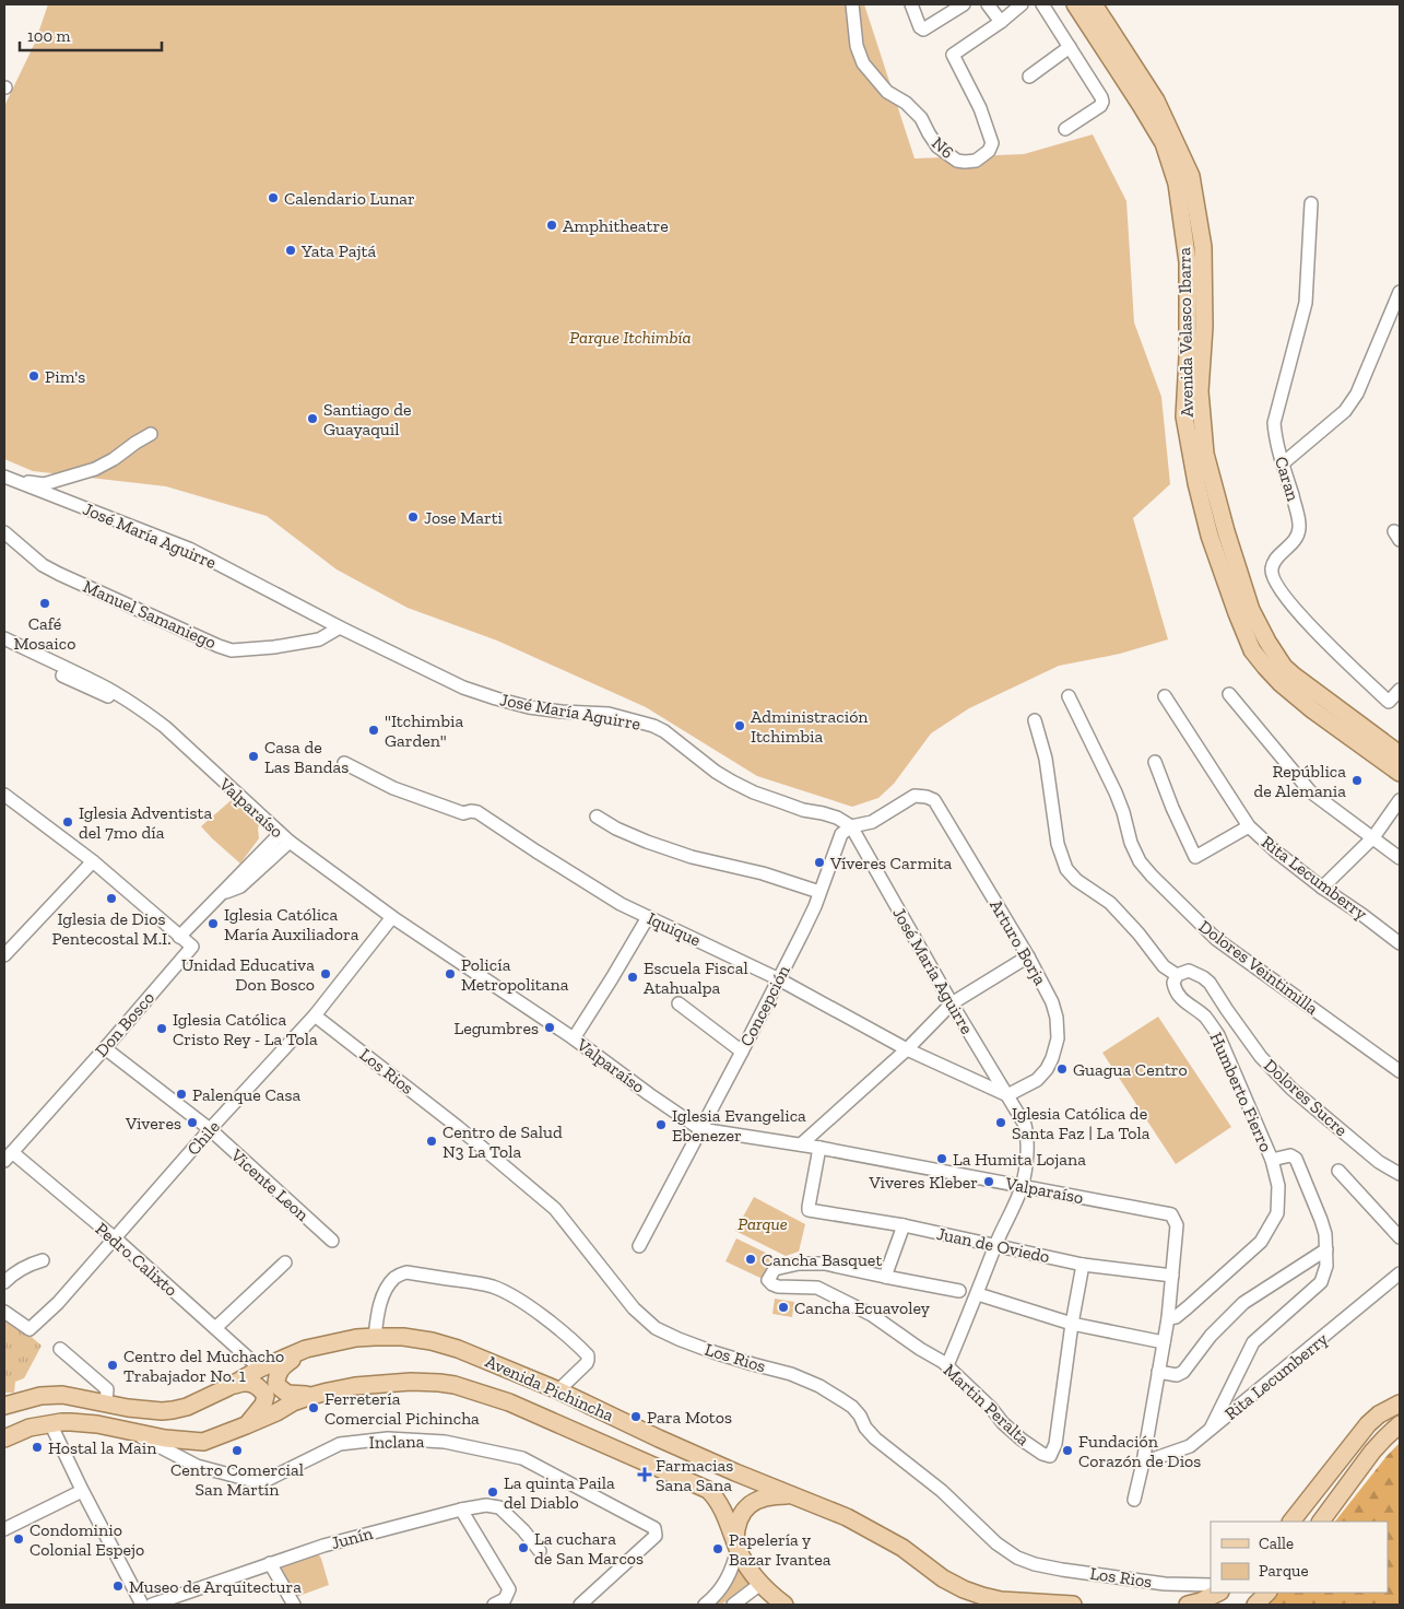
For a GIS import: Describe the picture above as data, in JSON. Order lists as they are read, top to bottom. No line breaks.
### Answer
{"streets":{"main road":["Avenida Velasco Ibarra","Avenida Pichincha"],"street":["N6","Caran","José María Aguirre","Manuel Samaniego","Valparaíso","Rita Lecumberry","Iquique","Arturo Borja","Dolores Veintimilla","Concepción","Don Bosco","Los Rios","Humberto Fierro","Dolores Sucre","Chile","Vicente Leon","Juan de Oviedo","Pedro Calixto","Martin Peralta","Inclana","Junín"]},"crossings":[["José María Aguirre","Manuel Samaniego"],["José María Aguirre","Valparaíso"],["José María Aguirre","Iquique"],["José María Aguirre","Arturo Borja"],["José María Aguirre","Concepción"],["José María Aguirre","Juan de Oviedo"],["José María Aguirre","Martin Peralta"],["Valparaíso","Concepción"],["Valparaíso","Chile"],["Valparaíso","Juan de Oviedo"],["Iquique","Arturo Borja"],["Iquique","Concepción"],["Arturo Borja","Concepción"],["Don Bosco","Vicente Leon"],["Don Bosco","Pedro Calixto"],["Los Rios","Chile"],["Humberto Fierro","Dolores Sucre"],["Chile","Vicente Leon"],["Chile","Pedro Calixto"],["Pedro Calixto","Avenida Pichincha"],["Avenida Pichincha","Inclana"]],"parks":["Parque Itchimbía","Parque"],"places":{"other":["Calendario Lunar","Amphitheatre","Yata Pajtá","Pim's","Santiago de Guayaquil","Jose Marti","Café Mosaico","Administración Itchimbia","\"Itchimbia Garden\"","Casa de Las Bandas","República de Alemania","Iglesia Adventista del 7mo día","Víveres Carmita","Iglesia de Dios Pentecostal M.I.","Iglesia Católica María Auxiliadora","Unidad Educativa Don Bosco","Policía Metropolitana","Escuela Fiscal Atahualpa","Legumbres","Iglesia Católica Cristo Rey - La Tola","Guagua Centro","Palenque Casa","Viveres","Iglesia Católica de Santa Faz | La Tola","Iglesia Evangelica Ebenezer","Centro de Salud N3 La Tola","La Humita Lojana","Viveres Kleber","Cancha Basquet","Cancha Ecuavoley","Centro del Muchacho Trabajador No. 1","Ferretería Comercial Pichincha","Para Motos","Hostal la Main","Centro Comercial San Martín","Fundación Corazón de Dios","La quinta Paila del Diablo","Condominio Colonial Espejo","La cuchara de San Marcos","Papelería y Bazar Ivantea","Museo de Arquitectura"],"health":["Farmacias Sana Sana"]},"legend":["Calle","Parque"],"scale_bar":"100 m"}
